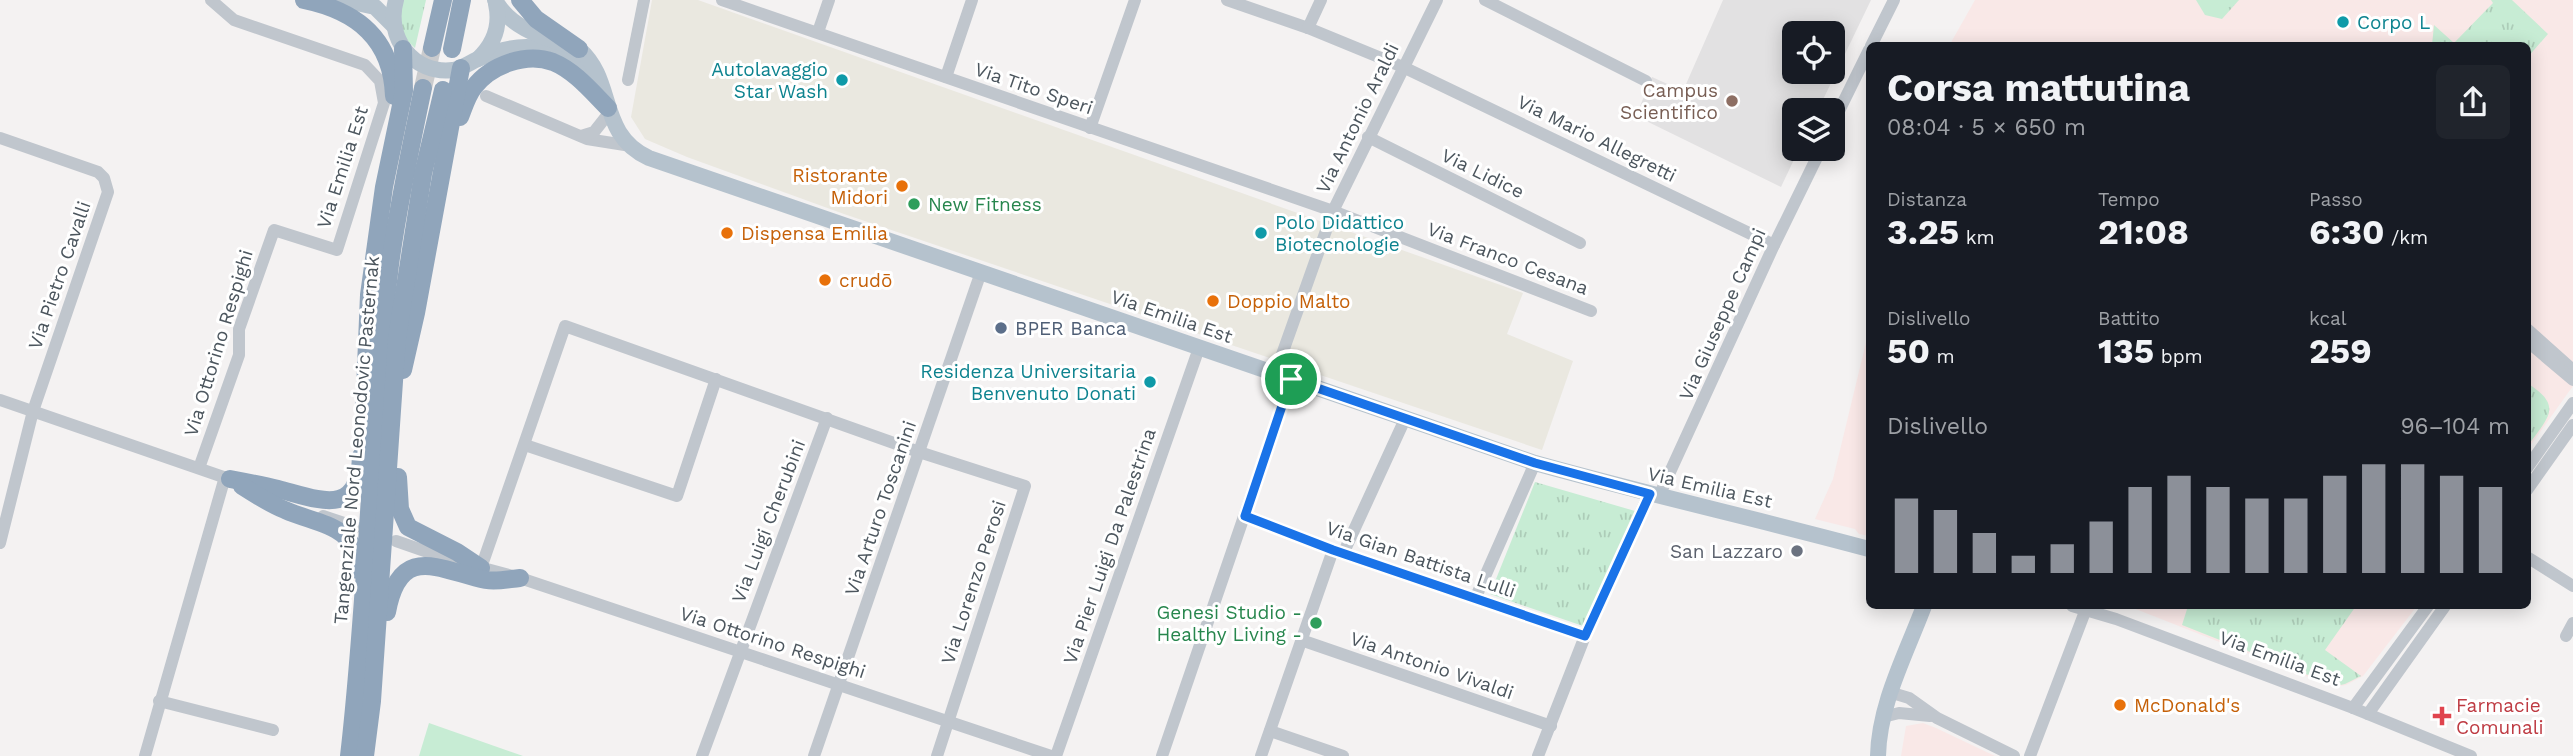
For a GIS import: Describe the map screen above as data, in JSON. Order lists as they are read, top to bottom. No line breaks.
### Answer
{"streets":{"highway":["Tangenziale Nord Leonodovic Pasternak"],"main road":["Via Emilia Est"],"street":["Via Tito Speri","Via Antonio Araldi","Via Mario Allegretti","Via Lidice","Via Franco Cesana","Via Pietro Cavalli","Via Giuseppe Campi","Via Ottorino Respighi","Via Arturo Toscanini","Via Luigi Cherubini","Via Pier Luigi Da Palestrina","Via Gian Battista Lulli","Via Lorenzo Perosi","Via Antonio Vivaldi"]},"crossings":[["Via Tito Speri","Via Antonio Araldi"],["Via Tito Speri","Via Franco Cesana"],["Via Antonio Araldi","Via Mario Allegretti"],["Via Antonio Araldi","Via Emilia Est"],["Via Antonio Araldi","Via Lidice"],["Via Antonio Araldi","Via Franco Cesana"],["Via Antonio Araldi","Via Gian Battista Lulli"],["Via Mario Allegretti","Via Giuseppe Campi"],["Via Emilia Est","Via Giuseppe Campi"],["Via Emilia Est","Via Ottorino Respighi"],["Via Emilia Est","Via Arturo Toscanini"],["Via Emilia Est","Via Pier Luigi Da Palestrina"],["Via Pietro Cavalli","Via Ottorino Respighi"],["Via Giuseppe Campi","Via Gian Battista Lulli"],["Via Giuseppe Campi","Via Antonio Vivaldi"],["Via Ottorino Respighi","Via Arturo Toscanini"],["Via Ottorino Respighi","Via Luigi Cherubini"],["Via Ottorino Respighi","Via Lorenzo Perosi"],["Via Arturo Toscanini","Via Lorenzo Perosi"]],"places":{"other":["Corpo L","Autolavaggio Star Wash","Campus Scientifico","Ristorante Midori","New Fitness","Dispensa Emilia","Polo Didattico Biotecnologie","crudō","Doppio Malto","BPER Banca","Residenza Universitaria Benvenuto Donati","San Lazzaro","Genesi Studio - Healthy Living -","McDonald's"],"health":["Farmacie Comunali"]},"page":{"heading":["Corsa mattutina","08:04 · 5 × 650 m"],"stats":[["Distanza","3.25 km"],["Tempo","21:08"],["Passo","6:30 /km"],["Dislivello","50 m"],["Battito","135 bpm"],["kcal","259"]],"chart":["Dislivello","96–104 m"]}}
